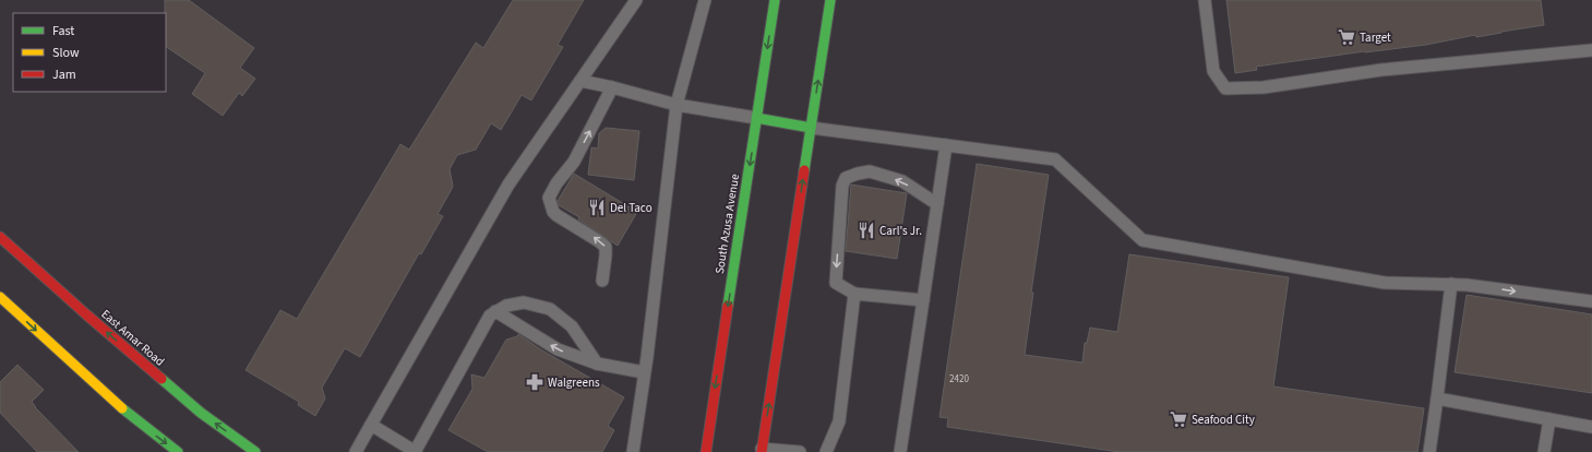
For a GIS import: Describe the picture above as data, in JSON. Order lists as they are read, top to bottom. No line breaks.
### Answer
{"streets":{"main road":["South Azusa Avenue","East Amar Road"]},"places":{"supermarket":["Target","Seafood City"],"restaurant":["Del Taco","Carl's Jr."],"pharmacy":["Walgreens"]},"house_numbers":["2420"],"legend":["Fast","Slow","Jam"]}
